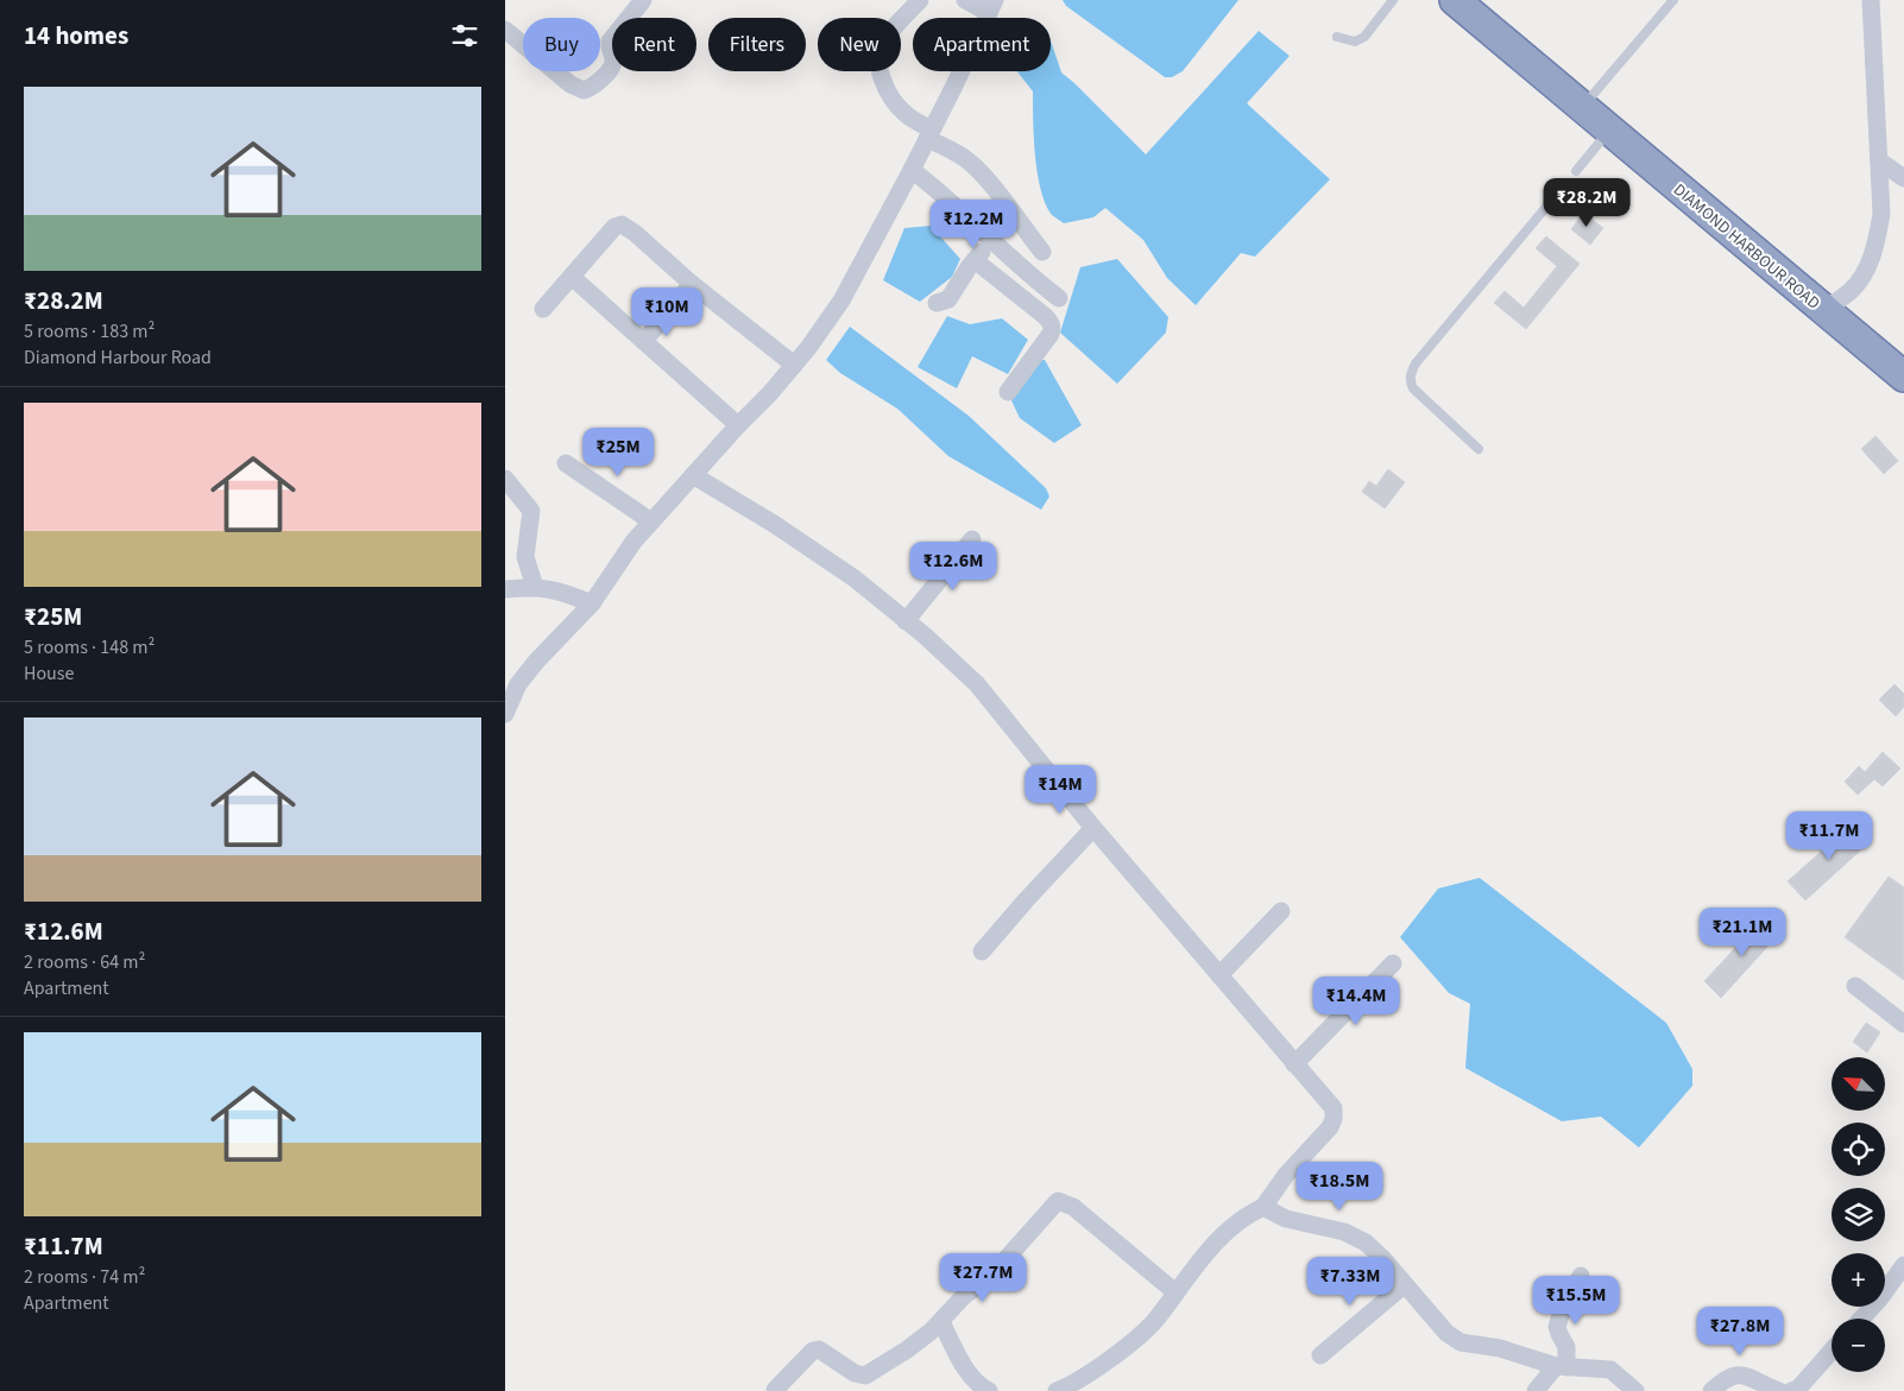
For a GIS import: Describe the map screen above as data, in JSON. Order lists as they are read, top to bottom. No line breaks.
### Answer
{"streets":{"highway":["DIAMOND HARBOUR ROAD"]},"north":"top left","page":{"heading":"14 homes","chip":["Buy","Rent","Filters","New","Apartment"],"list":[{"name":"₹28.2M","note":"5 rooms · 183 m² · Diamond Harbour Road"},{"name":"₹25M","note":"5 rooms · 148 m² · House"},{"name":"₹12.6M","note":"2 rooms · 64 m² · Apartment"},{"name":"₹11.7M","note":"2 rooms · 74 m² · Apartment"}],"price":["₹28.2M","₹12.2M","₹10M","₹25M","₹12.6M","₹14M","₹11.7M","₹21.1M","₹14.4M","₹18.5M","₹27.7M","₹7.33M","₹15.5M","₹27.8M"],"map_buttons":["+","−"]}}
